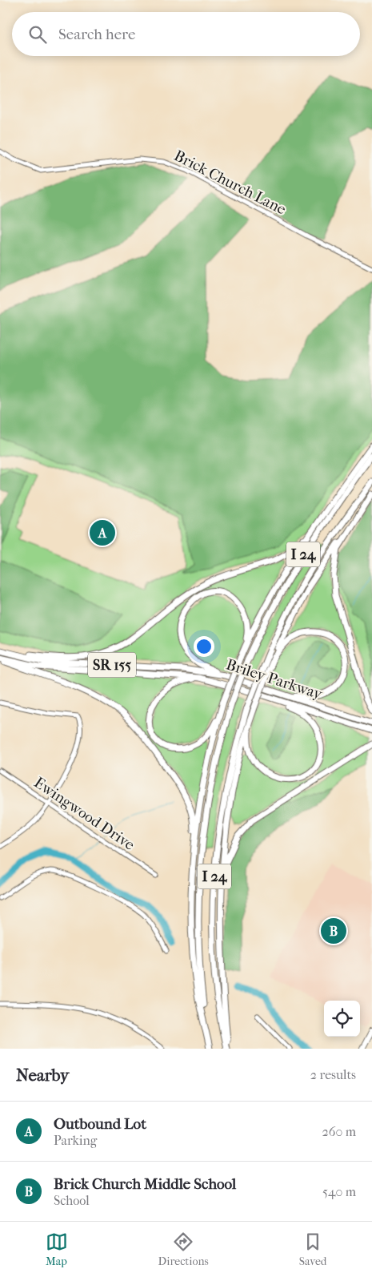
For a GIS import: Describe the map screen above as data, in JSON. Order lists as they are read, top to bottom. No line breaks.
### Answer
{"streets":{"highway":["I 24","SR 155","Briley Parkway"],"street":["Brick Church Lane","Ewingwood Drive"]},"page":{"search":"Search here","pins":["A","B"],"heading":["Nearby","2 results"],"list":[{"mark":"A","name":"Outbound Lot","note":"Parking","value":"260 m"},{"mark":"B","name":"Brick Church Middle School","note":"School","value":"540 m"}],"nav":["Map","Directions","Saved"]}}
